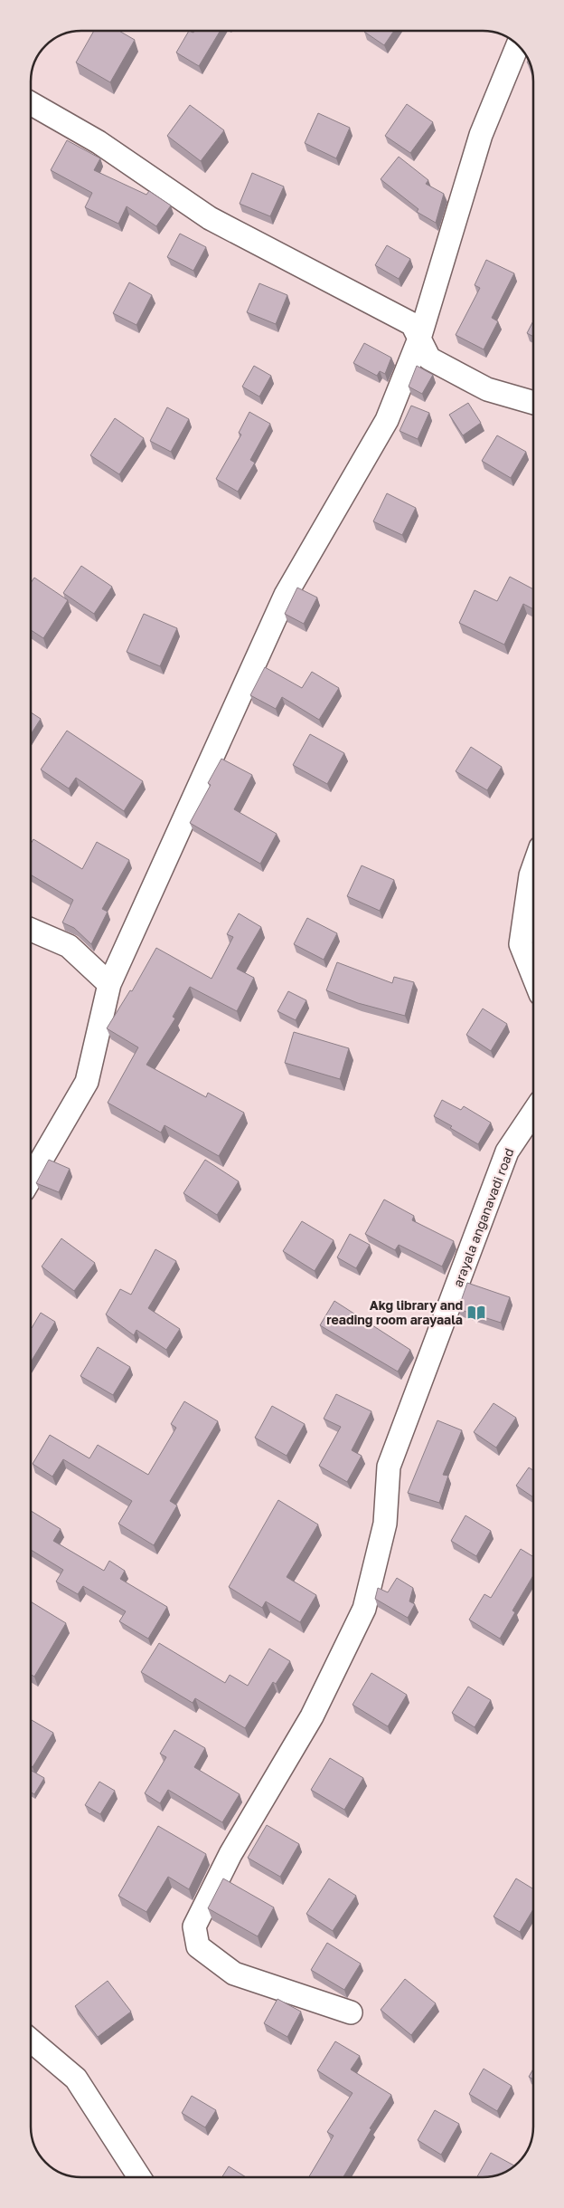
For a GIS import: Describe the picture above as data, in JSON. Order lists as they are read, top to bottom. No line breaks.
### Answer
{"streets":{"street":["arayala anganavadi road"]},"places":{"library":["Akg library and reading room arayaala"]}}
